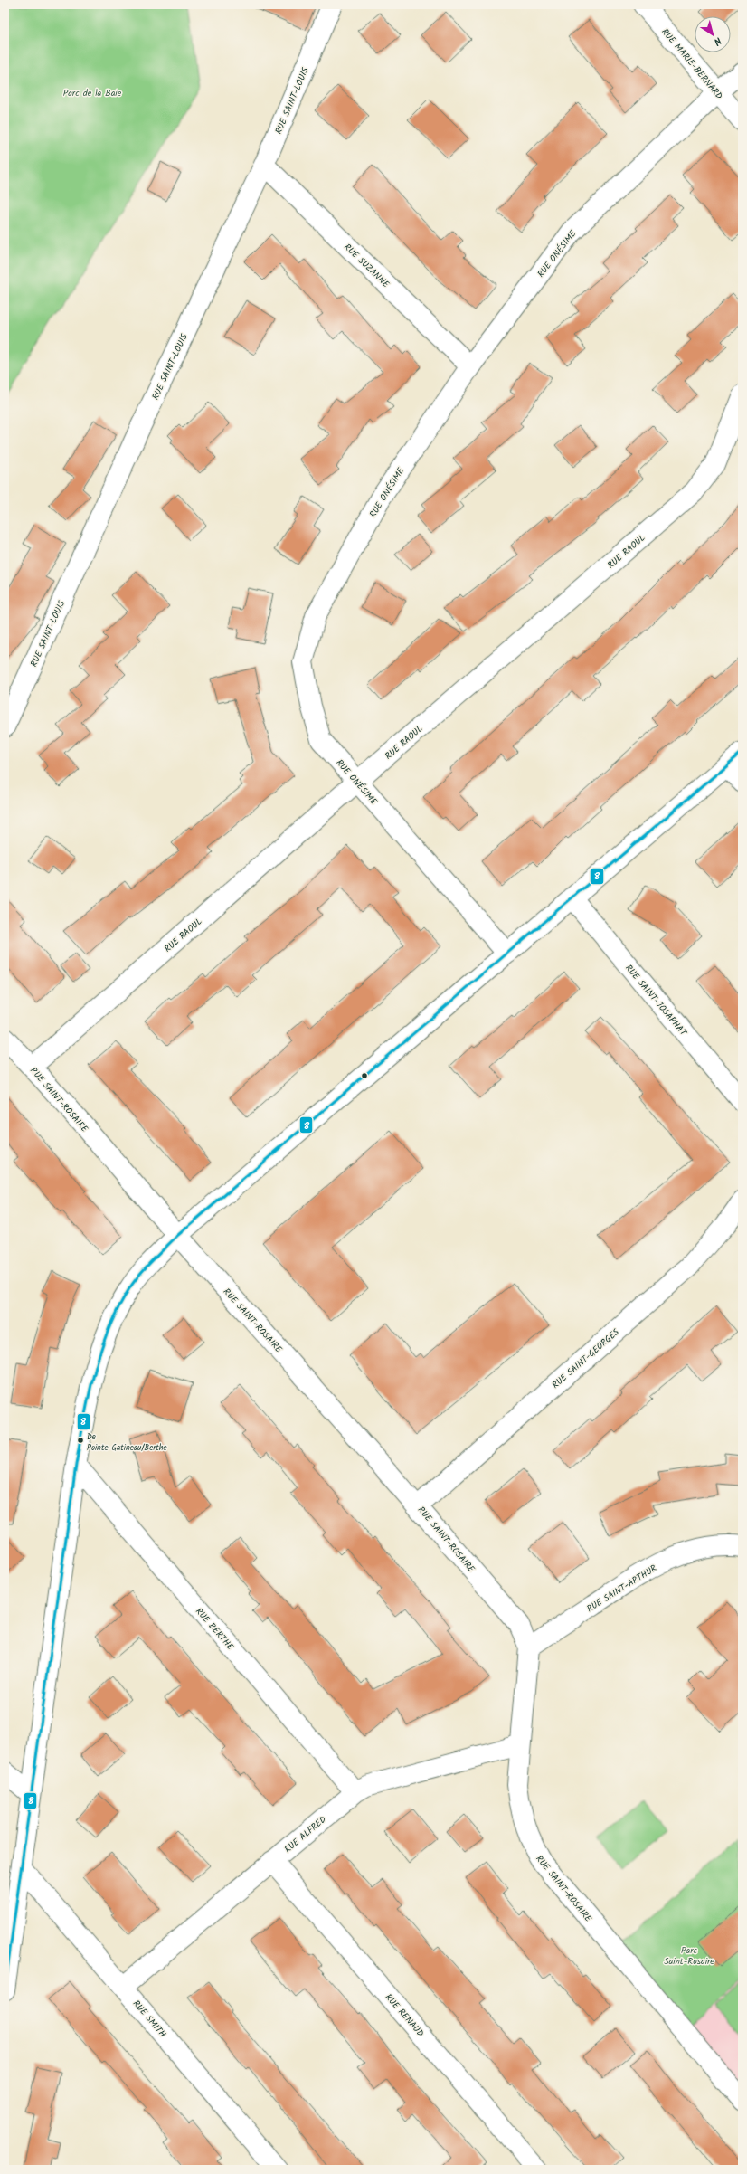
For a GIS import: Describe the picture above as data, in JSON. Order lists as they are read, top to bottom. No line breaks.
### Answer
{"streets":{"street":["RUE MARIE-BERNARD","RUE SAINT-LOUIS","RUE ONÉSIME","RUE SUZANNE","RUE RAOUL","RUE SAINT-JOSAPHAT","RUE SAINT-ROSAIRE","RUE SAINT-GEORGES","RUE SAINT-ARTHUR","RUE BERTHE","RUE ALFRED","RUE RENAUD","RUE SMITH"]},"crossings":[["RUE MARIE-BERNARD","RUE ONÉSIME"],["RUE SAINT-LOUIS","RUE SUZANNE"],["RUE ONÉSIME","RUE SUZANNE"],["RUE ONÉSIME","RUE RAOUL"],["RUE RAOUL","RUE SAINT-ROSAIRE"],["RUE SAINT-ROSAIRE","RUE SAINT-GEORGES"],["RUE SAINT-ROSAIRE","RUE SAINT-ARTHUR"],["RUE SAINT-ROSAIRE","RUE ALFRED"],["RUE BERTHE","RUE ALFRED"],["RUE ALFRED","RUE RENAUD"],["RUE ALFRED","RUE SMITH"]],"parks":["Parc de la Baie","Parc Saint-Rosaire"],"places":["De Pointe-Gatineau/Berthe"],"lines":["transit line 8"],"north":"bottom right"}
